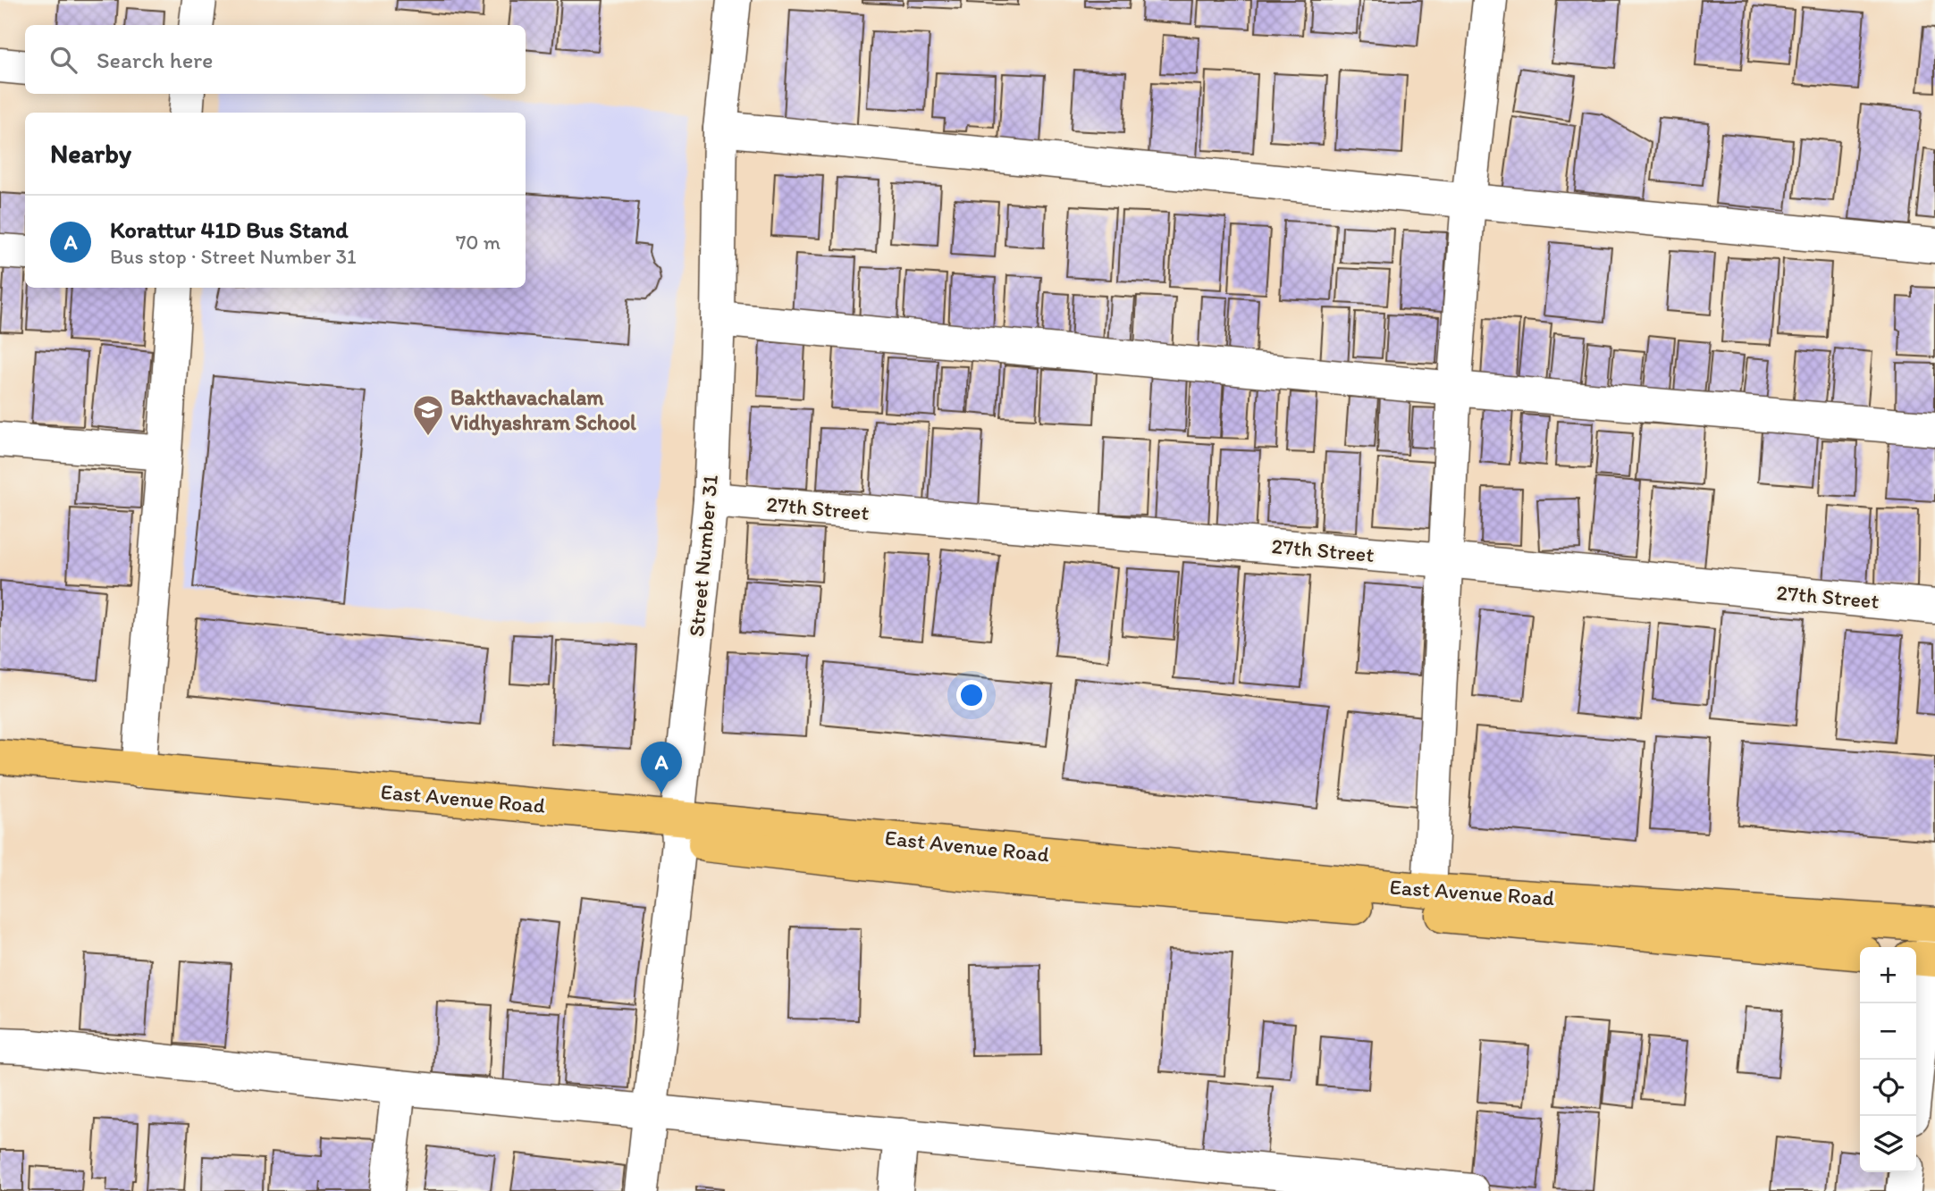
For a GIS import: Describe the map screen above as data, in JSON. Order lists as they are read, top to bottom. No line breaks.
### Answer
{"streets":{"main road":["East Avenue Road"],"street":["27th Street","Street Number 31"]},"crossings":[["27th Street","Street Number 31"],["Street Number 31","East Avenue Road"]],"places":{"school or university":["Bakthavachalam Vidhyashram School"]},"page":{"search":"Search here","heading":"Nearby","list":[{"mark":"A","name":"Korattur 41D Bus Stand","note":"Bus stop · Street Number 31","value":"70 m"}],"pins":"A","map_buttons":["+","−"]}}
